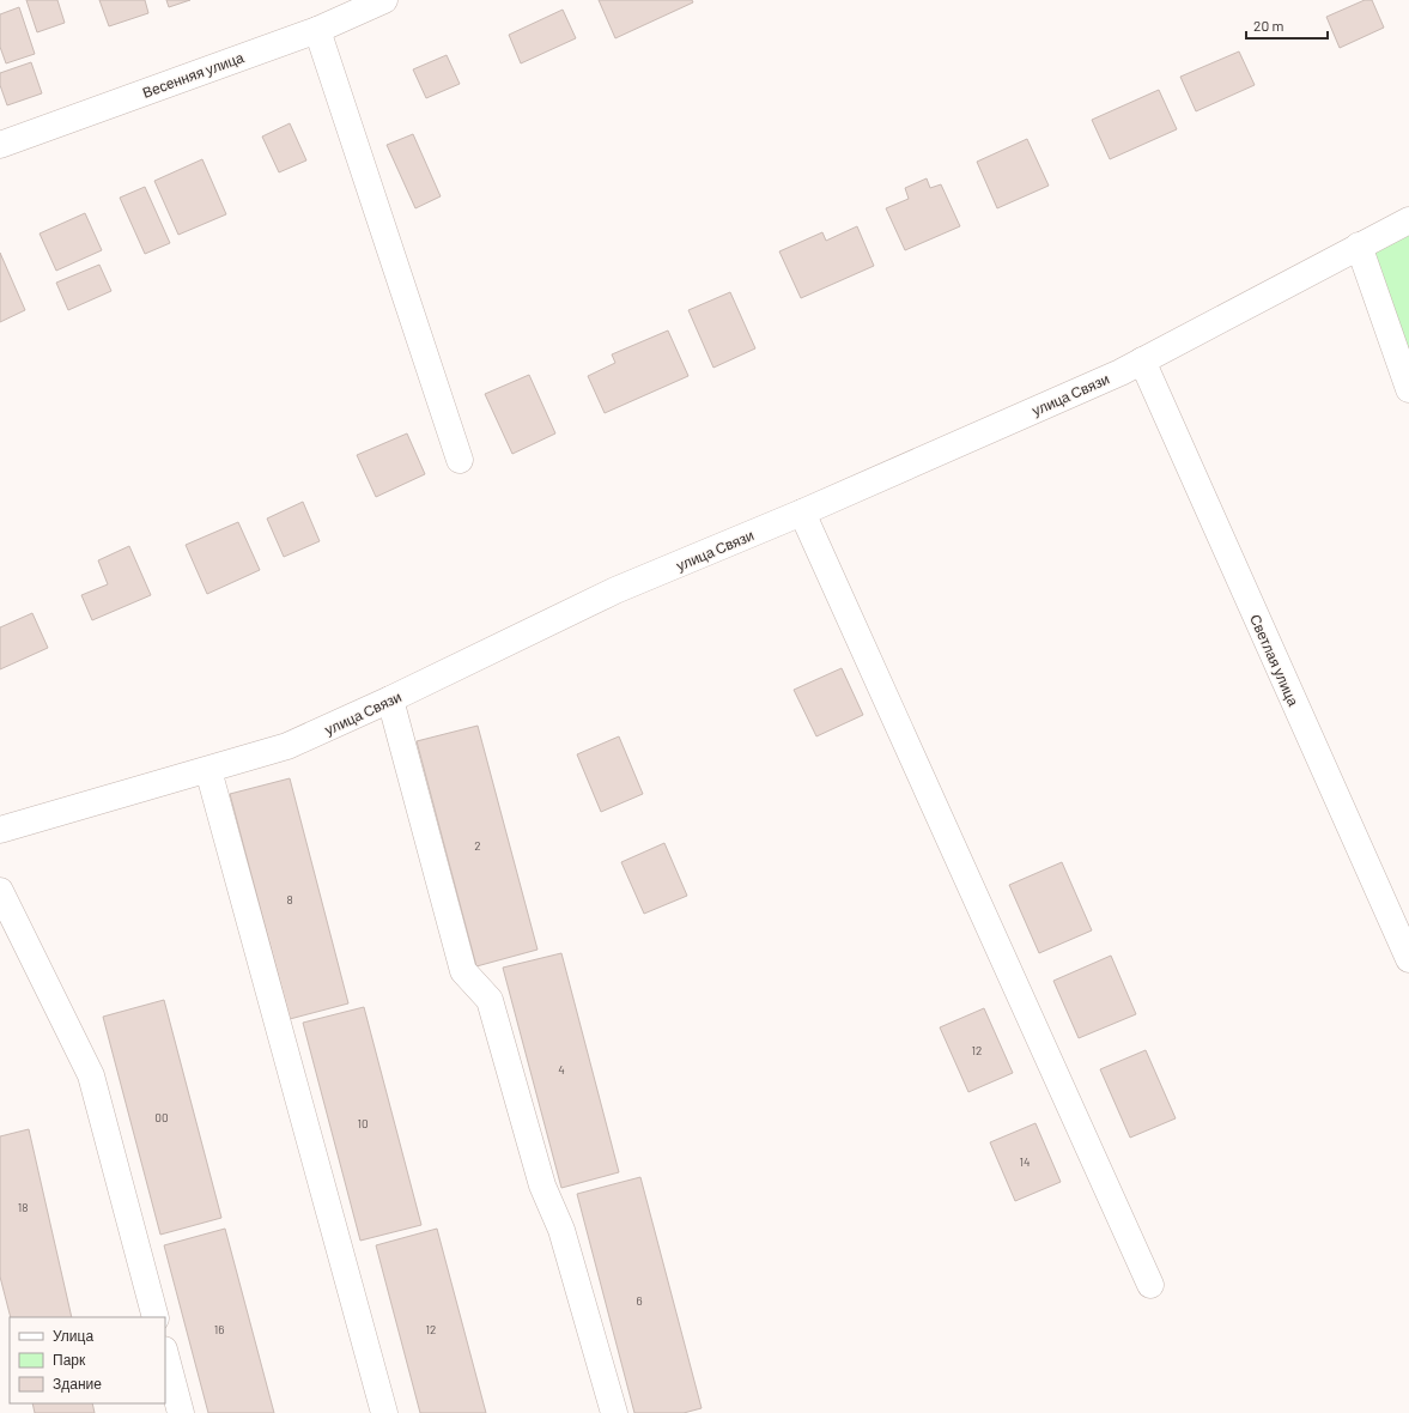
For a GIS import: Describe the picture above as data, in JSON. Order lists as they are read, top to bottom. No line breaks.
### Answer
{"streets":{"street":["Весенняя улица","улица Связи","Светлая улица"]},"crossings":[["улица Связи","Светлая улица"]],"house_numbers":["2","8","12","4","00","10","14","18","6","16","12"],"legend":["Улица","Парк","Здание"],"scale_bar":"20 m"}
